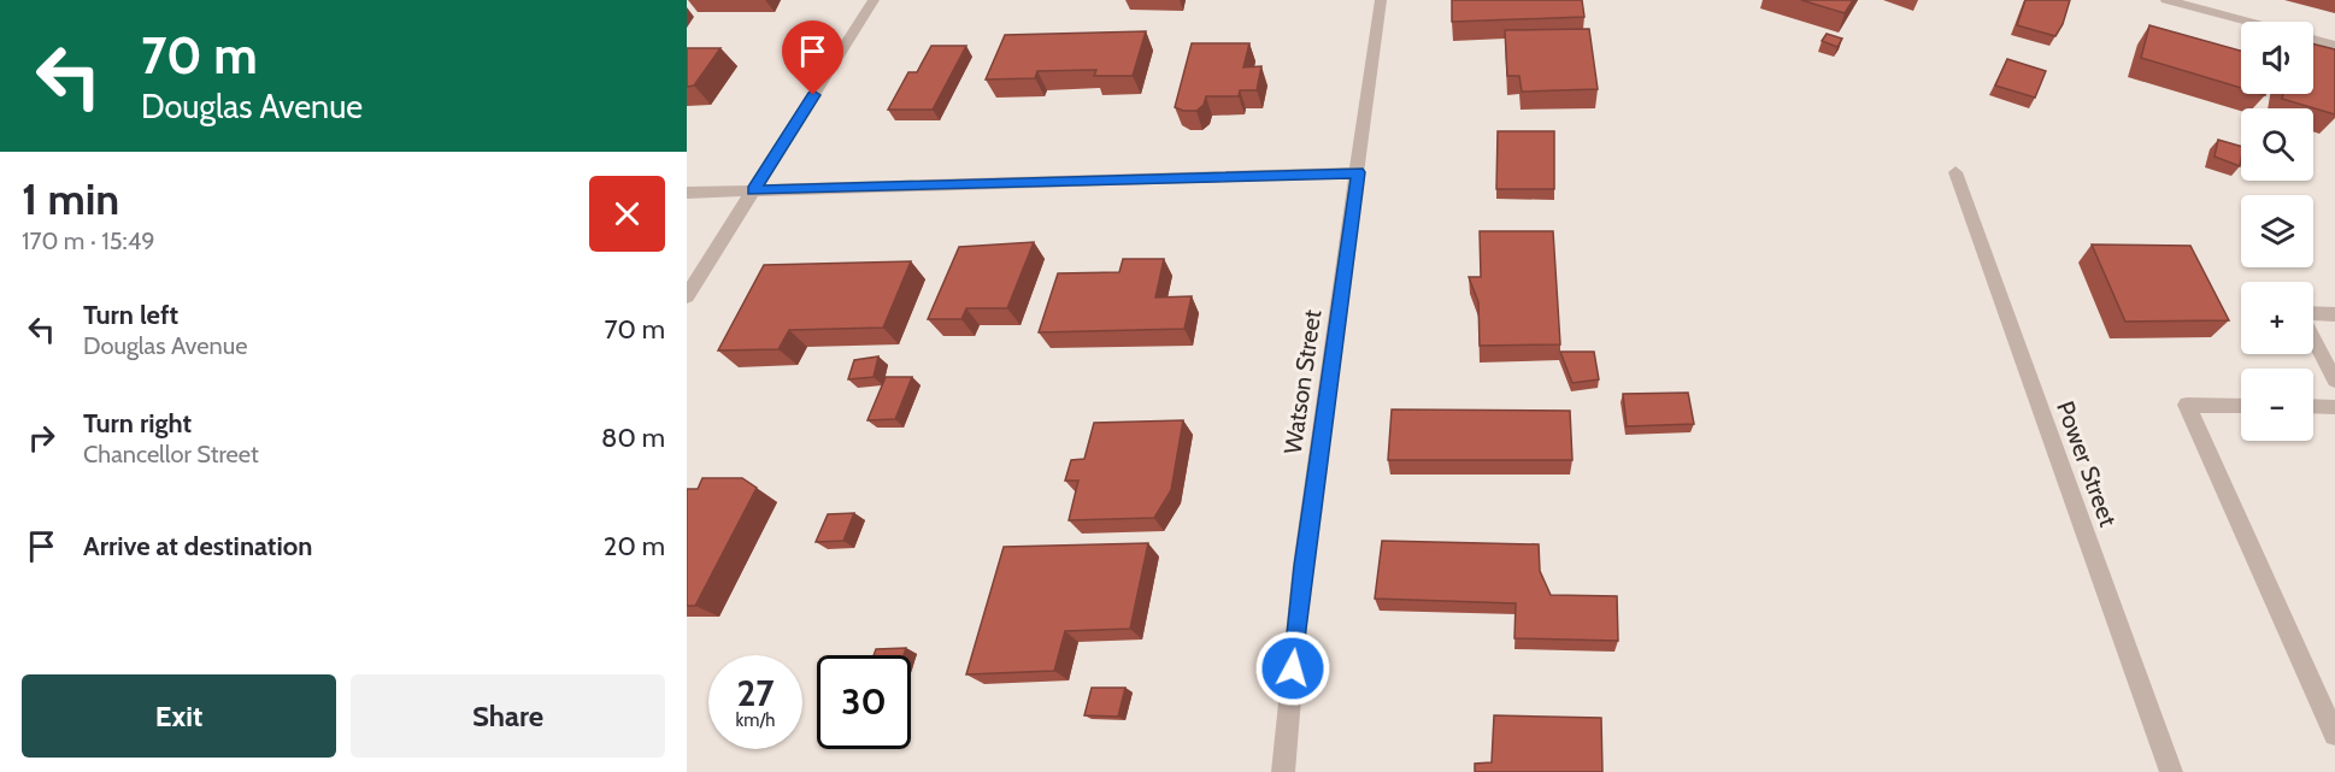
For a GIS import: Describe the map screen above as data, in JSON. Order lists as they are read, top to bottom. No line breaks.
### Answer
{"streets":{"street":["Watson Street","Power Street"]},"page":{"turn":["70 m","Douglas Avenue"],"map_buttons":["+","−"],"heading":["1 min","170 m · 15:49"],"list":[{"name":"Turn left","note":"Douglas Avenue","value":"70 m"},{"name":"Turn right","note":"Chancellor Street","value":"80 m"},{"name":"Arrive at destination","value":"20 m"}],"speed":"27 km/h","limit":"30","buttons":["Exit","Share"]}}
